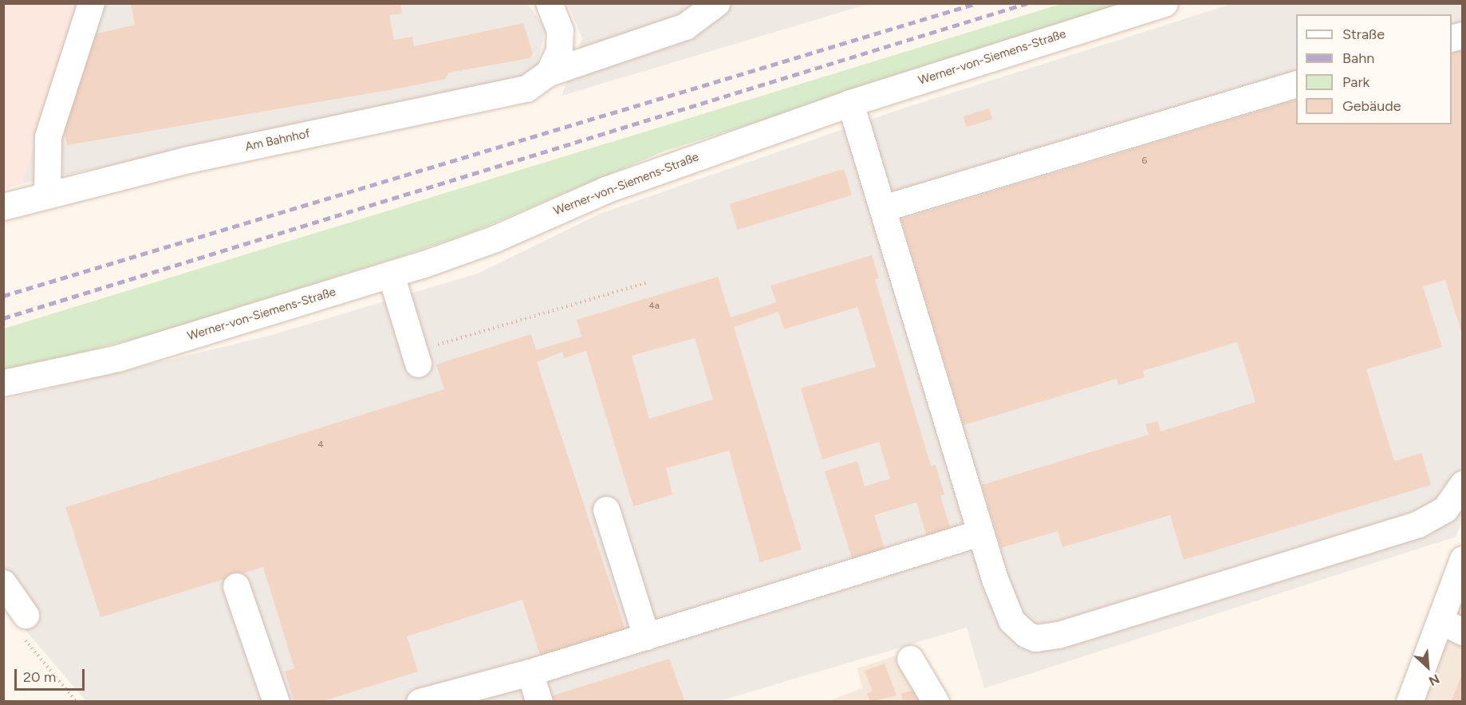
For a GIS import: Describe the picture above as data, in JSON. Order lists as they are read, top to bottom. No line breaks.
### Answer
{"streets":{"street":["Werner-von-Siemens-Straße","Am Bahnhof"]},"house_numbers":["6","4a","4"],"legend":["Straße","Bahn","Park","Gebäude"],"scale_bar":"20 m","north":"bottom right"}
